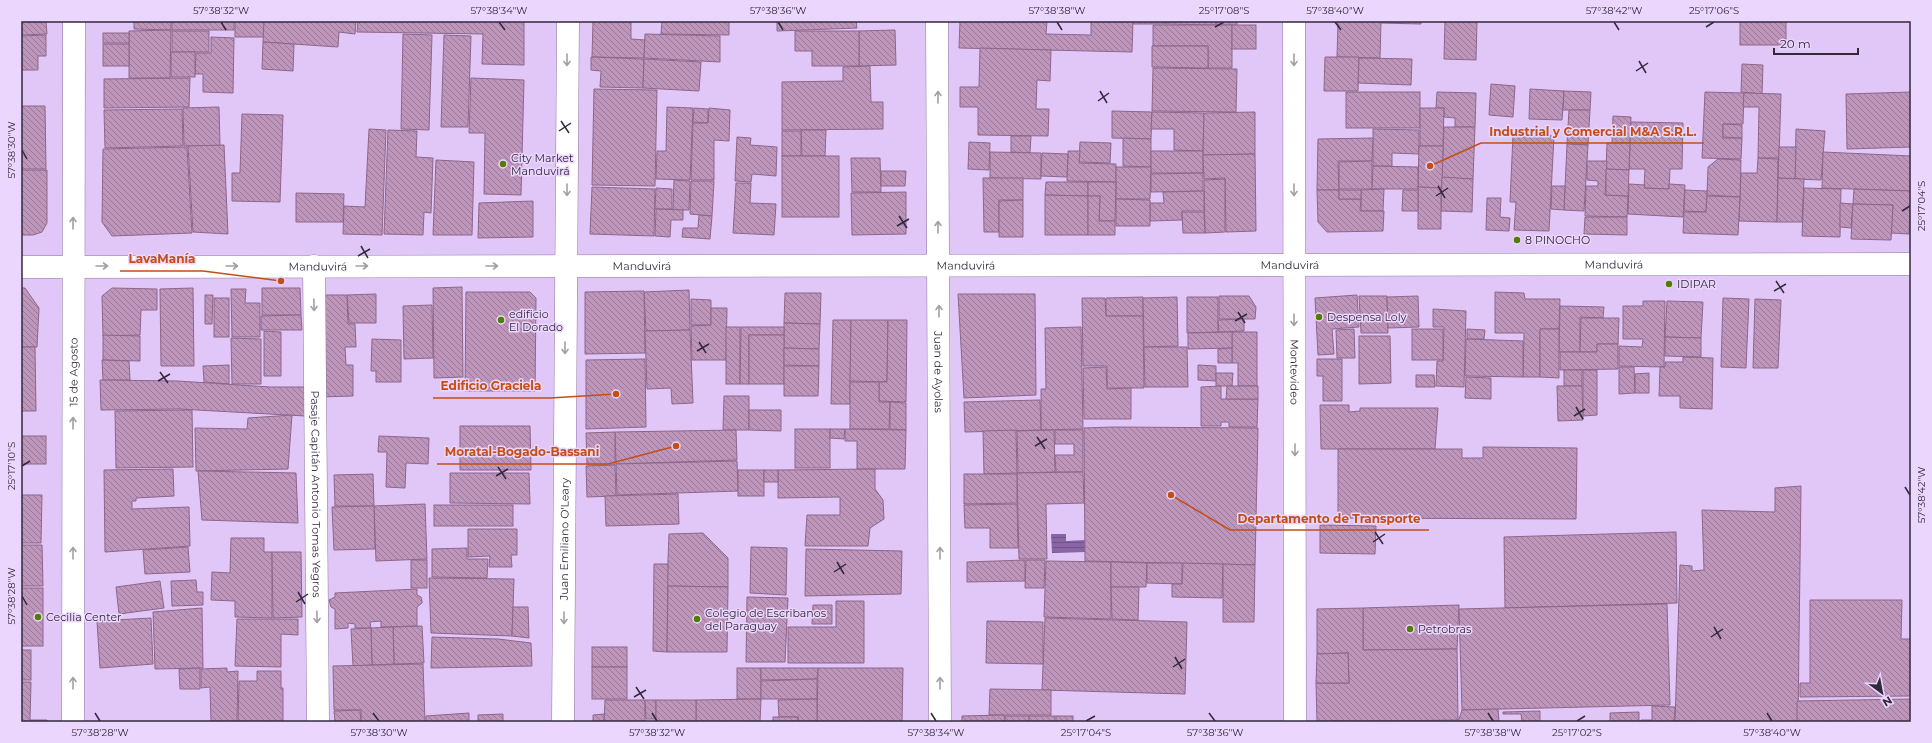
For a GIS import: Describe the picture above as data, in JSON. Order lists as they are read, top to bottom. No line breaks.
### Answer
{"streets":{"street":["Manduvirá","15 de Agosto","Juan de Ayolas","Montevideo","Pasaje Capitán Antonio Tomas Yegros","Juan Emiliano O'Leary"]},"crossings":[["Manduvirá","15 de Agosto"],["Manduvirá","Juan de Ayolas"],["Manduvirá","Montevideo"],["Manduvirá","Pasaje Capitán Antonio Tomas Yegros"],["Manduvirá","Juan Emiliano O'Leary"]],"one_way":["15 de Agosto","Juan de Ayolas","Montevideo","Pasaje Capitán Antonio Tomas Yegros","Juan Emiliano O'Leary"],"places":["City Market Manduvirá","Industrial y Comercial M&A S.R.L.","8 PINOCHO","LavaManía","IDIPAR","Despensa Loly","edificio El Dorado","Edificio Graciela","Moratal-Bogado-Bassani","Departamento de Transporte","Cecilia Center","Colegio de Escribanos del Paraguay","Petrobras"],"scale_bar":"20 m","north":"bottom right","coordinates":["57°38'32\"W","57°38'34\"W","57°38'36\"W","57°38'38\"W","25°17'08\"S","57°38'40\"W","57°38'42\"W","25°17'06\"S","57°38'30\"W","25°17'04\"S","25°17'10\"S","57°38'28\"W","25°17'02\"S"]}
